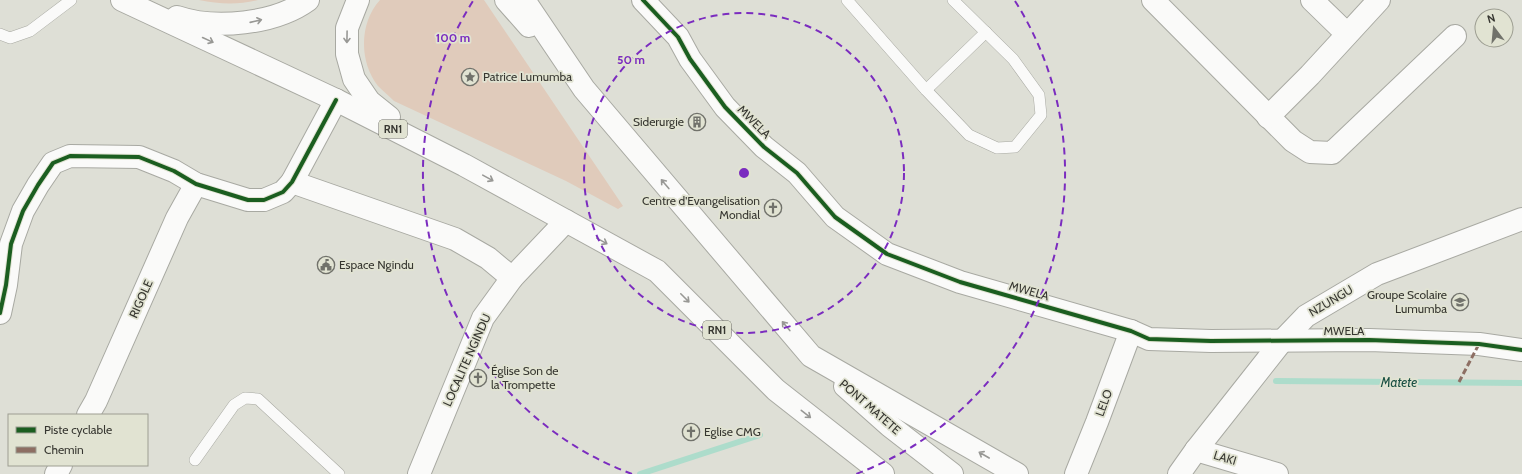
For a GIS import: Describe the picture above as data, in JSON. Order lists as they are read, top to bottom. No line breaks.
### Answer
{"streets":{"main road":["MWELA","RN1","RIGOLE","NZUNGU","LOCALITE NGINDU","LELO","PONT MATETE","LAKI"]},"crossings":[["MWELA","NZUNGU"],["MWELA","LELO"],["RN1","LOCALITE NGINDU"],["NZUNGU","LAKI"]],"water":["Matete"],"places":{"place":["Patrice Lumumba"],"building":["Siderurgie"],"church":["Centre d'Evangelisation Mondial","Église Son de la Trompette","Eglise CMG"],"public building":["Espace Ngindu"],"school or university":["Groupe Scolaire Lumumba"]},"legend":["Piste cyclable","Chemin"],"north":"top","rings":["100 m","50 m"]}
